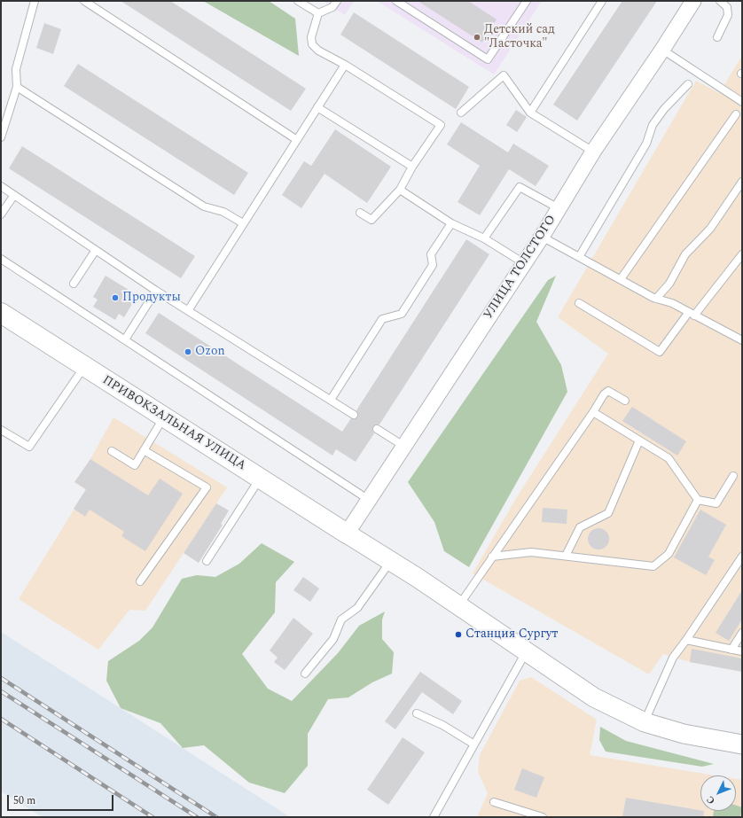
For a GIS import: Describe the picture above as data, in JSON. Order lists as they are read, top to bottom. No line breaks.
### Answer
{"streets":{"main road":["ПРИВОКЗАЛЬНАЯ УЛИЦА"],"street":["УЛИЦА ТОЛСТОГО"]},"crossings":[["УЛИЦА ТОЛСТОГО","ПРИВОКЗАЛЬНАЯ УЛИЦА"]],"places":["Детский сад \"Ласточка\"","Продукты","Ozon","Станция Сургут"],"scale_bar":"50 m","north":"bottom left"}
